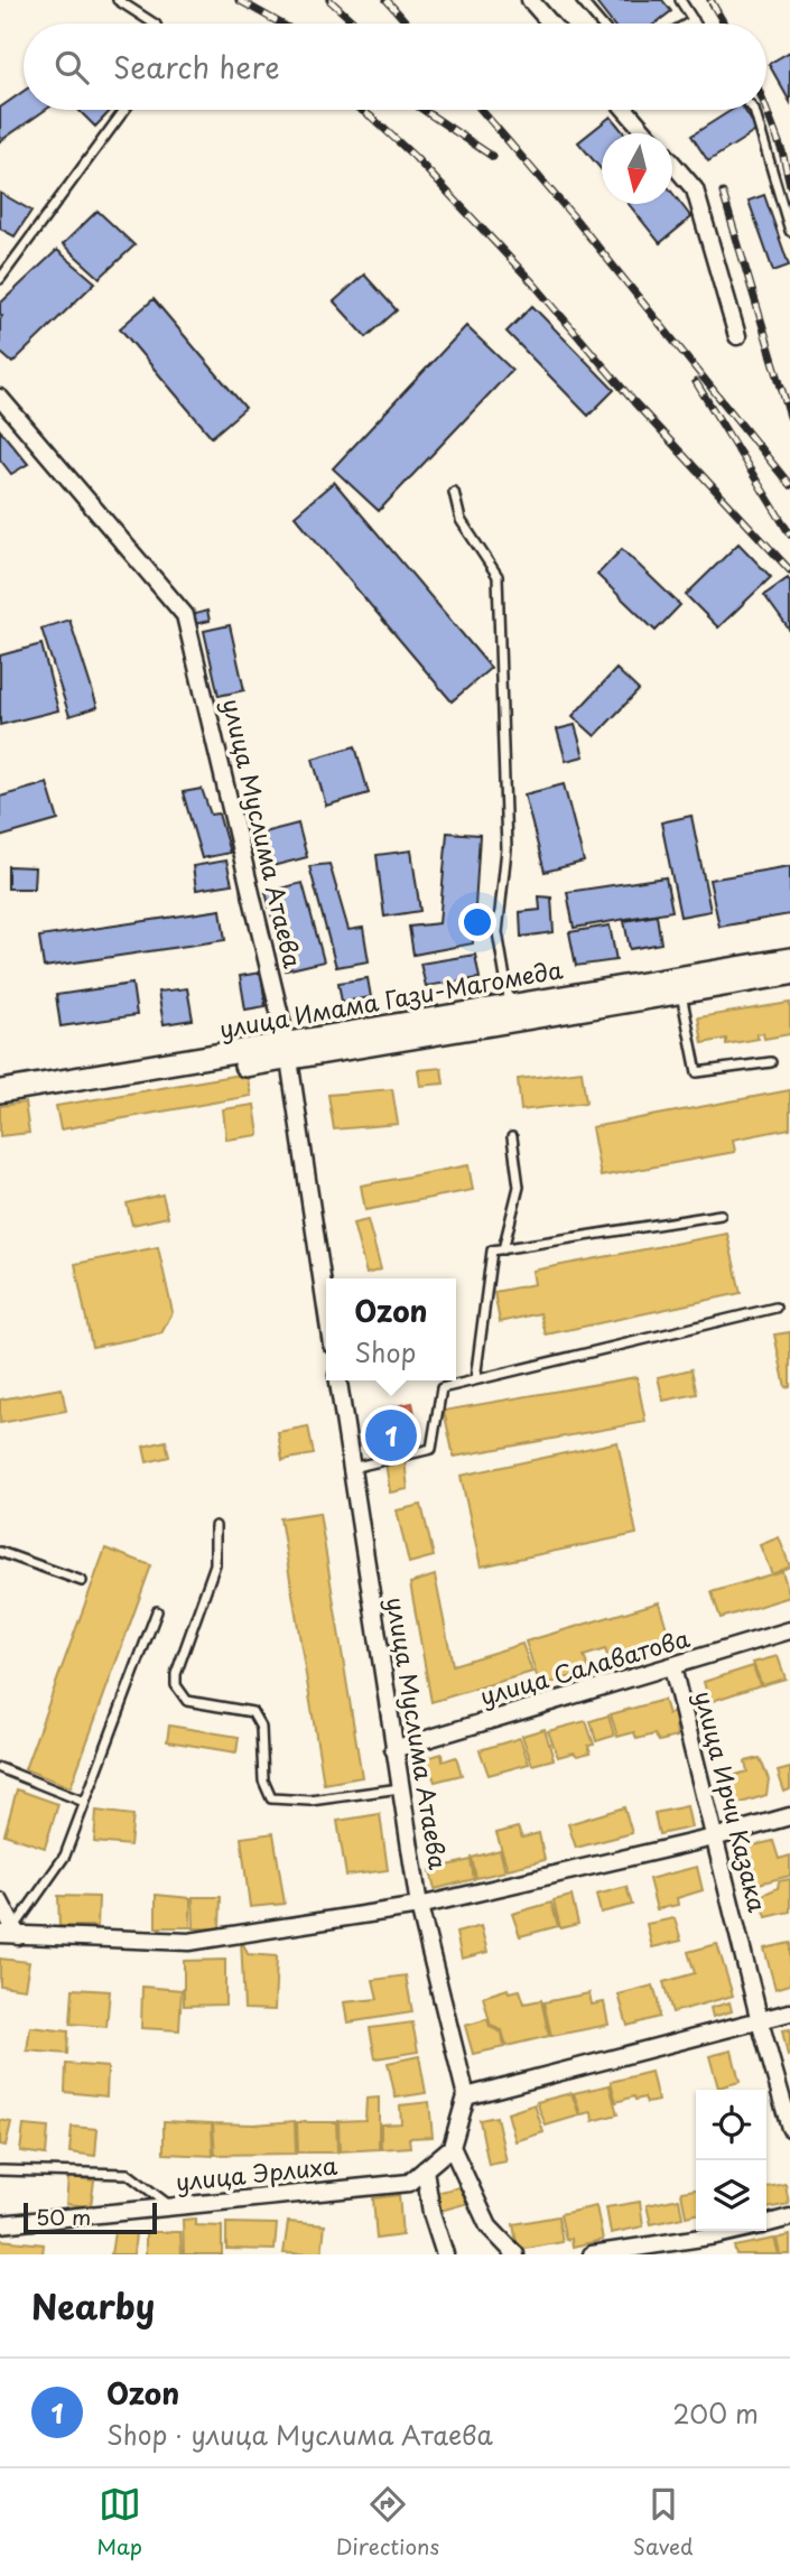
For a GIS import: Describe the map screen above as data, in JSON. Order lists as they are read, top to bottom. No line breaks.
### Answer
{"streets":{"main road":["улица Имама Гази-Магомеда"],"street":["улица Муслима Атаева","улица Салаватова","улица Ирчи Казака","улица Эрлиха"]},"crossings":[["улица Муслима Атаева","улица Имама Гази-Магомеда"],["улица Муслима Атаева","улица Салаватова"],["улица Салаватова","улица Ирчи Казака"]],"scale_bar":"50 m","north":"bottom","page":{"search":"Search here","popup":["Ozon","Shop"],"pins":"1","scale":"50 m","heading":"Nearby","list":[{"mark":"1","name":"Ozon","note":"Shop · улица Муслима Атаева","value":"200 m"}],"nav":["Map","Directions","Saved"]}}
